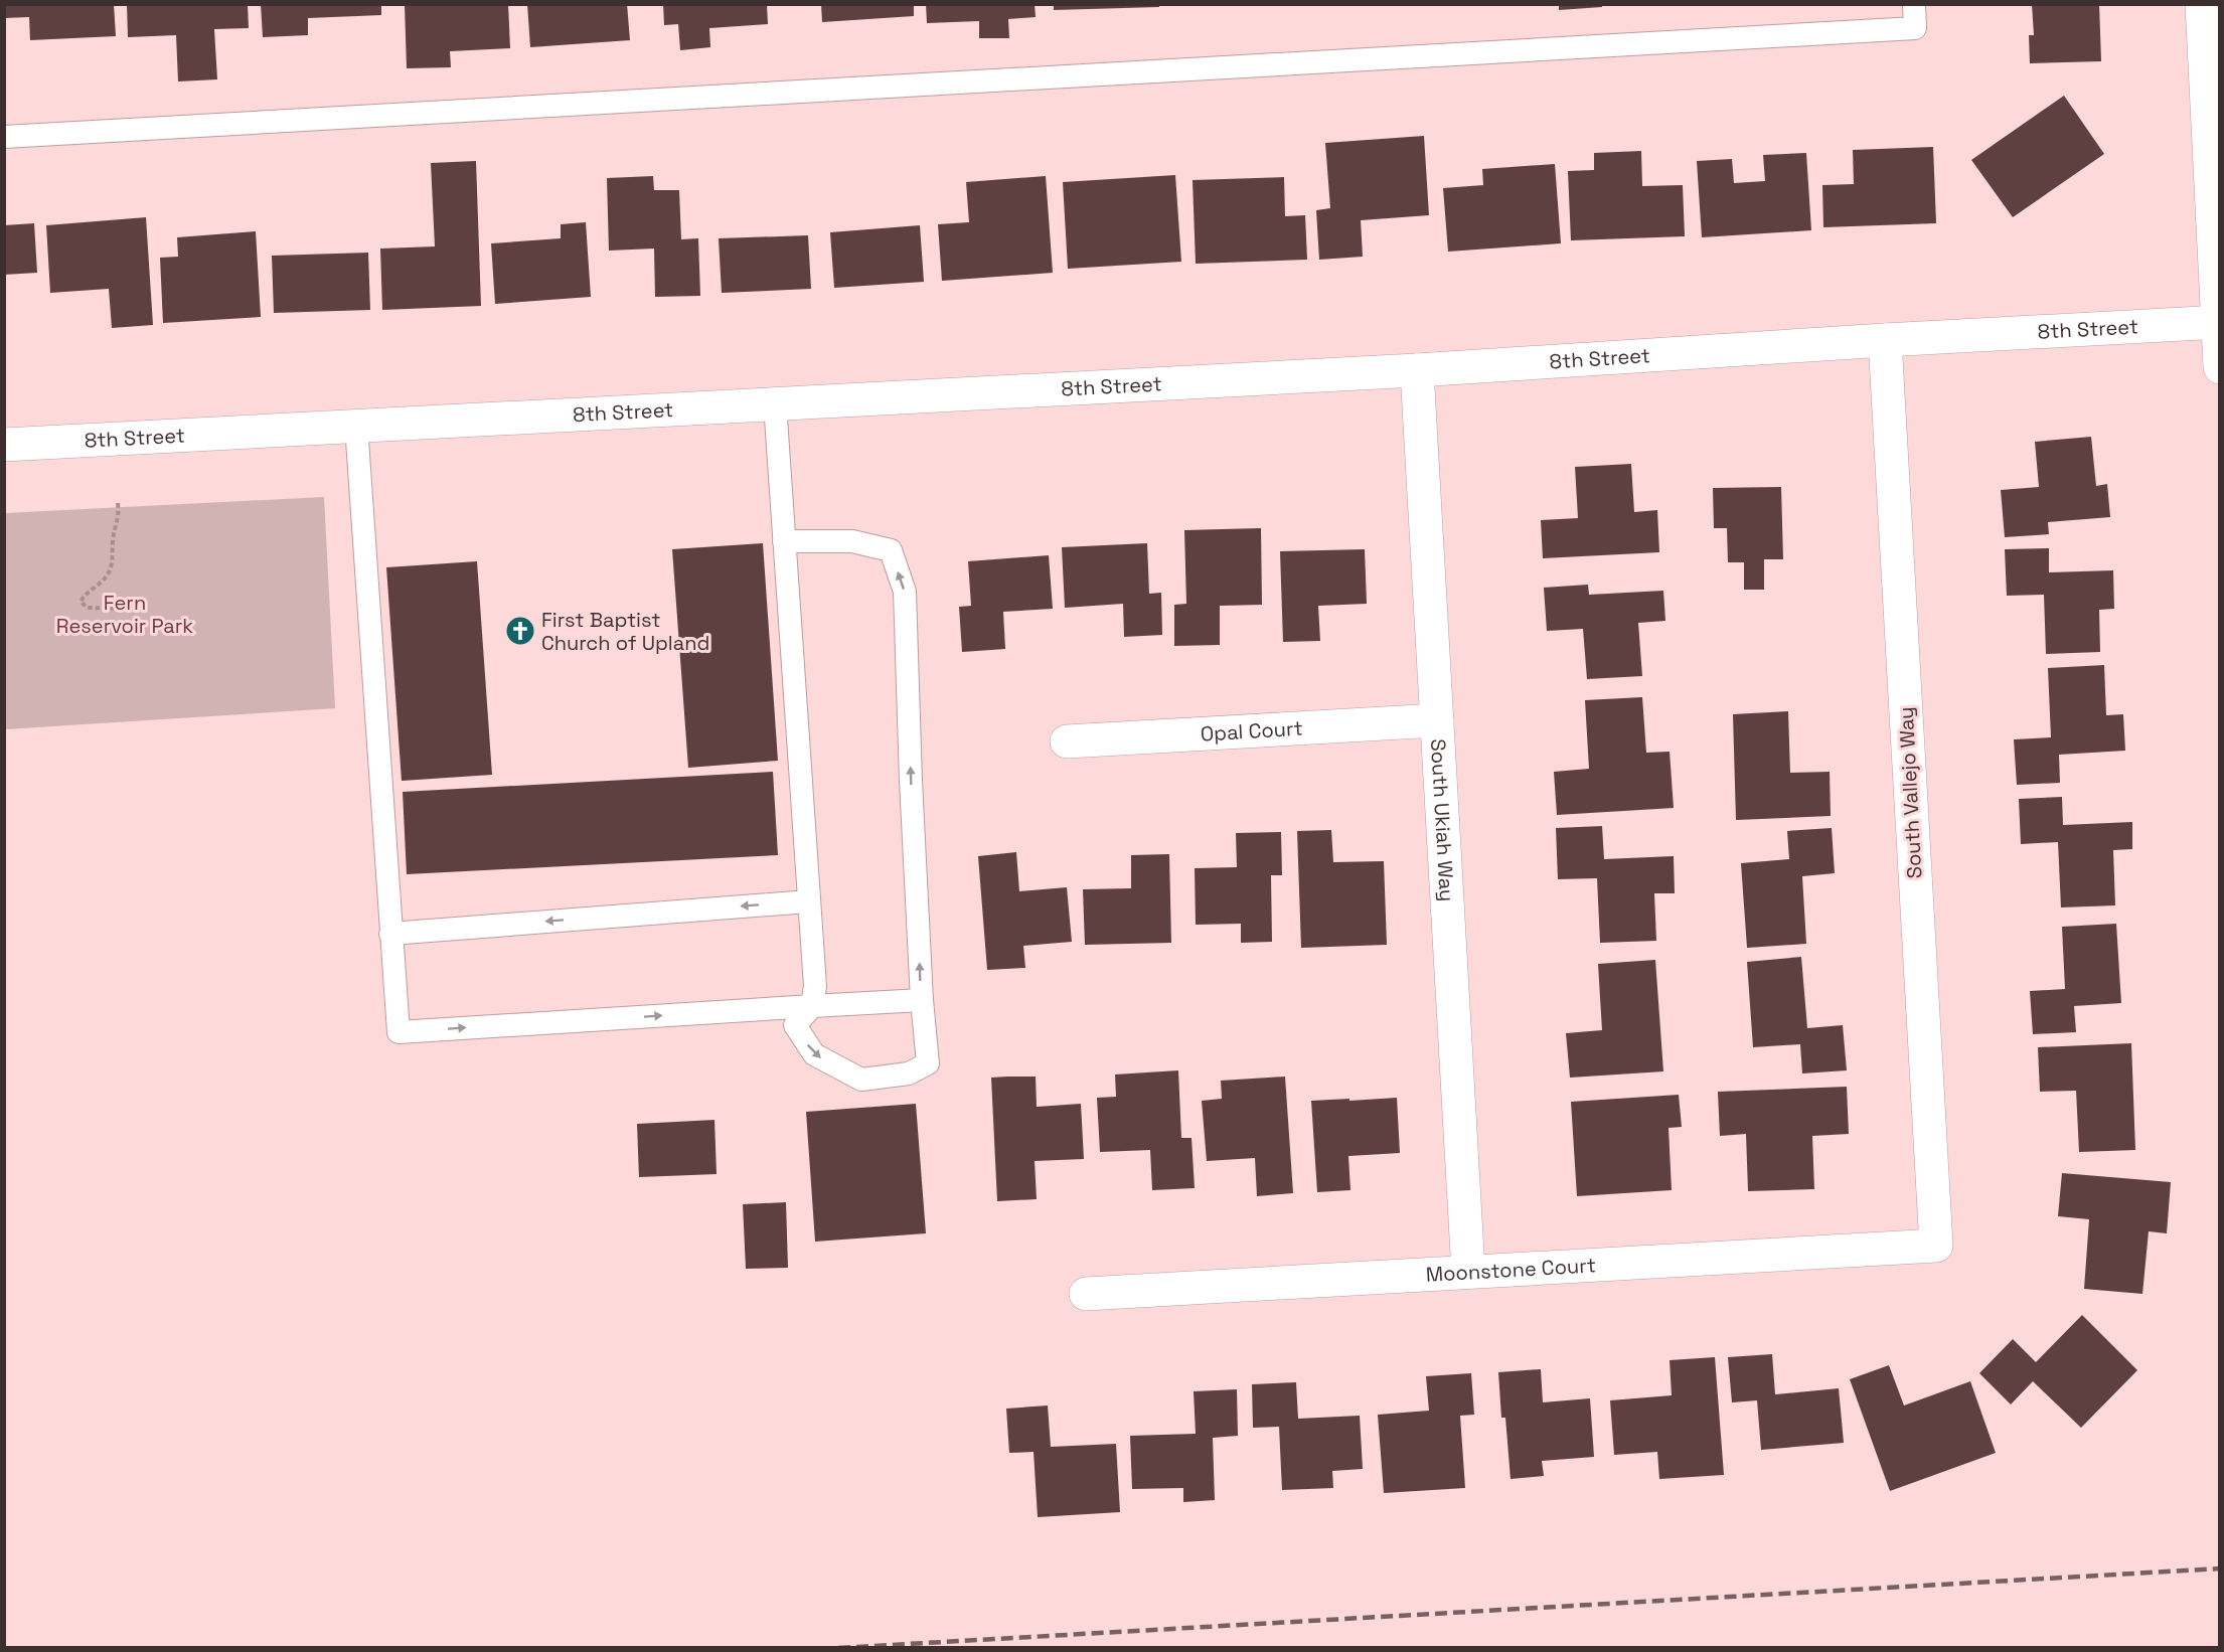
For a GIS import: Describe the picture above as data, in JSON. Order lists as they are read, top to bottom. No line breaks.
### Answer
{"streets":{"street":["8th Street","Opal Court","South Vallejo Way","South Ukiah Way","Moonstone Court"]},"crossings":[["8th Street","South Vallejo Way"],["8th Street","South Ukiah Way"],["Opal Court","South Ukiah Way"],["South Vallejo Way","Moonstone Court"],["South Ukiah Way","Moonstone Court"]],"parks":["Fern Reservoir Park"],"places":{"church":["First Baptist Church of Upland"]}}
